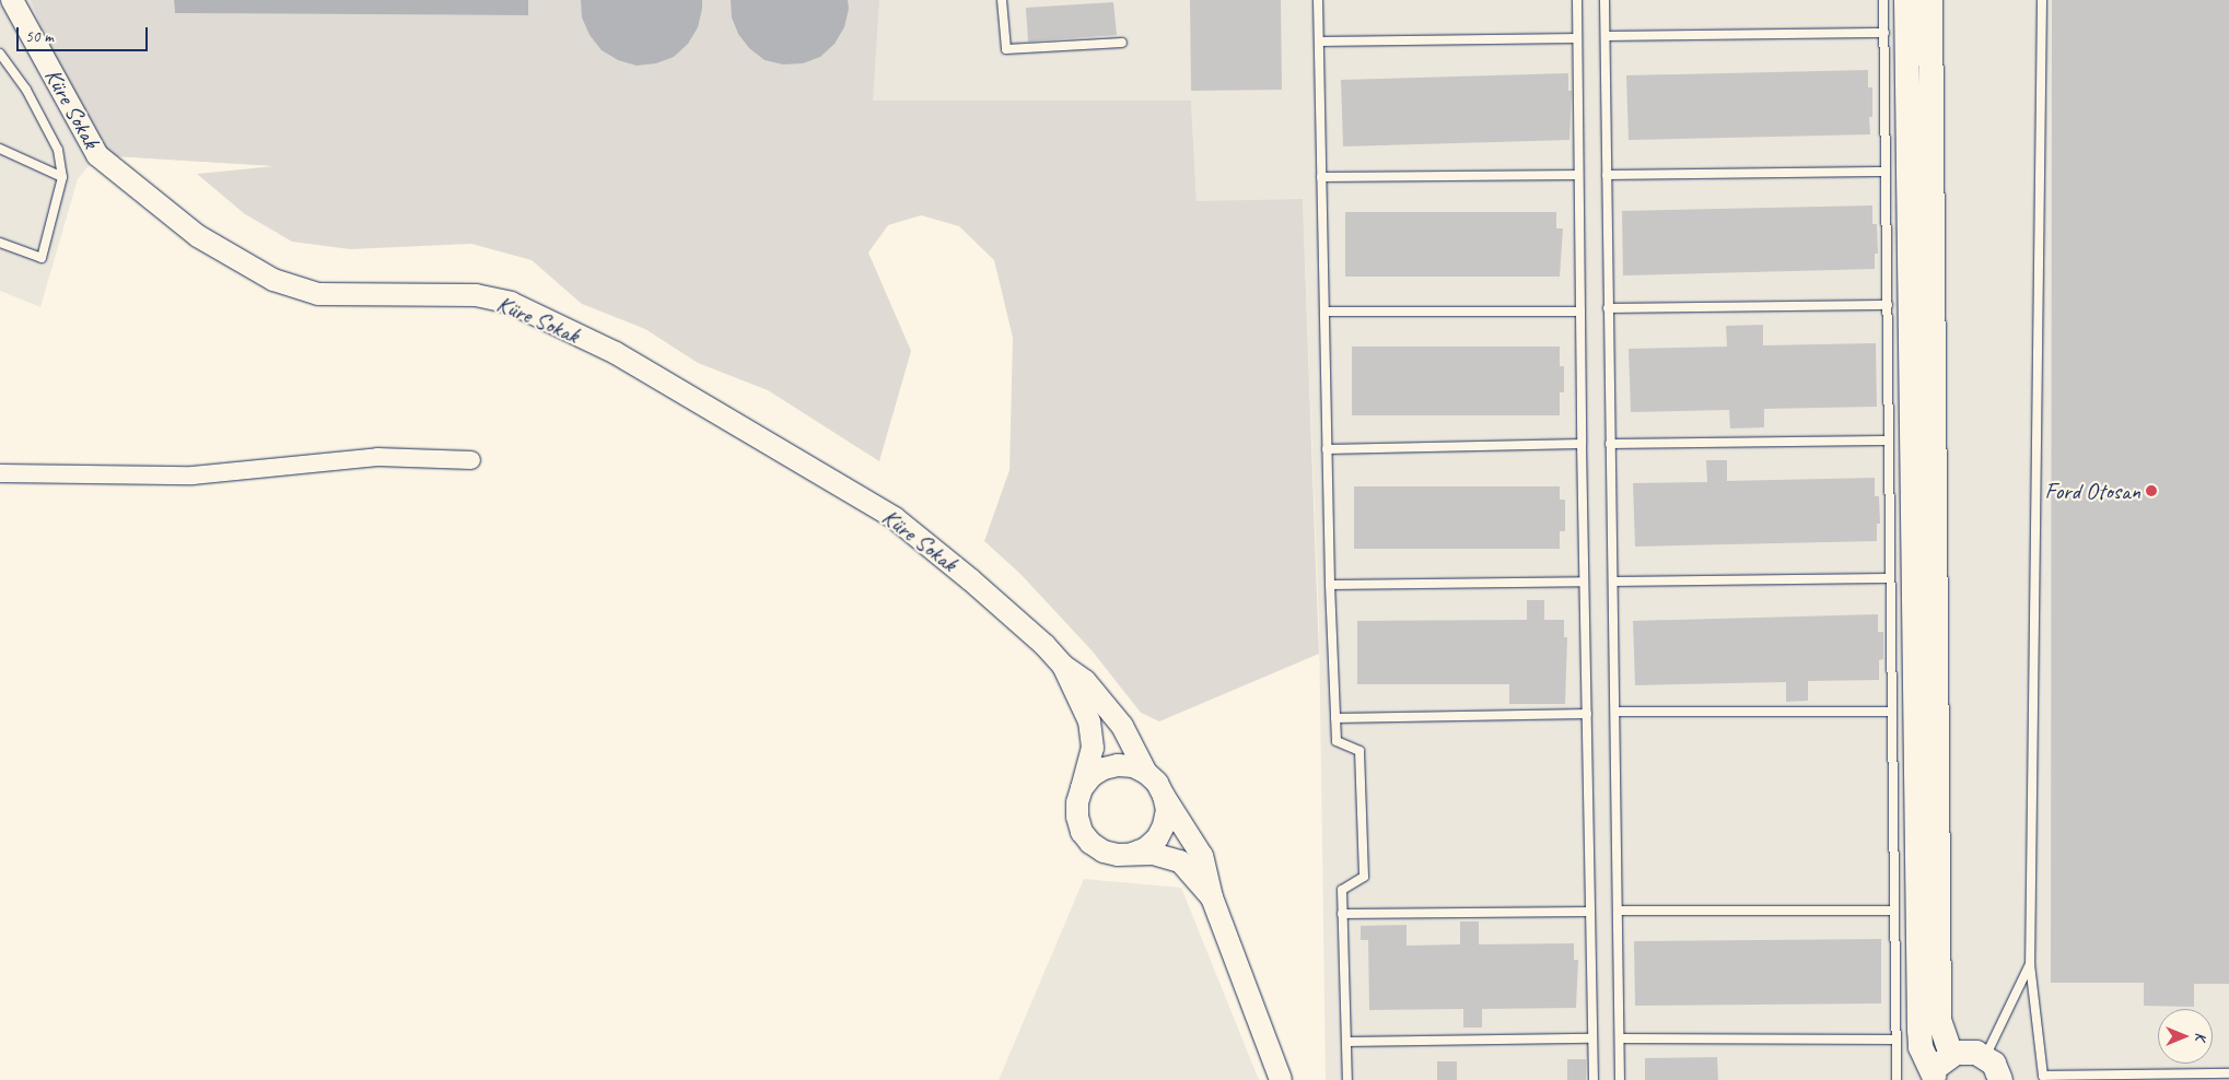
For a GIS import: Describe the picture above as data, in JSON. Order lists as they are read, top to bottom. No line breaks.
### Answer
{"streets":{"street":["Küre Sokak"]},"places":["Ford Otosan"],"scale_bar":"50 m","north":"right"}
